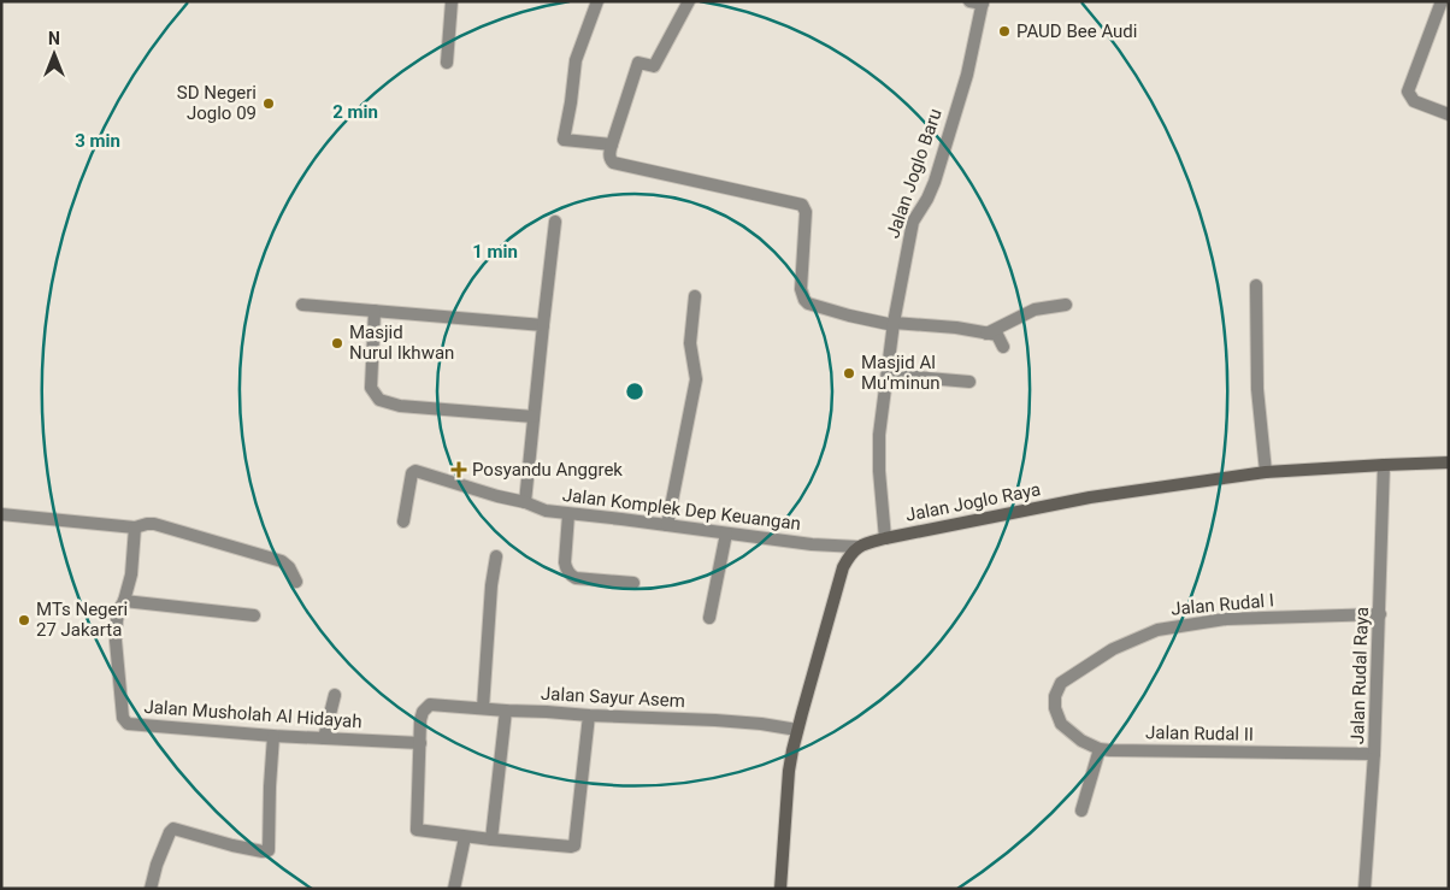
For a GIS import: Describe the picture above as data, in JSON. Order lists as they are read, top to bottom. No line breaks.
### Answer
{"streets":{"main road":["Jalan Joglo Raya"],"street":["Jalan Joglo Baru","Jalan Komplek Dep Keuangan","Jalan Rudal I","Jalan Rudal Raya","Jalan Sayur Asem","Jalan Musholah Al Hidayah","Jalan Rudal II"]},"crossings":[["Jalan Joglo Baru","Jalan Joglo Raya"],["Jalan Joglo Raya","Jalan Komplek Dep Keuangan"],["Jalan Joglo Raya","Jalan Rudal Raya"],["Jalan Rudal I","Jalan Rudal Raya"],["Jalan Rudal I","Jalan Rudal II"],["Jalan Rudal Raya","Jalan Rudal II"],["Jalan Sayur Asem","Jalan Musholah Al Hidayah"]],"places":{"other":["PAUD Bee Audi","SD Negeri Joglo 09","Masjid Nurul Ikhwan","Masjid Al Mu'minun","MTs Negeri 27 Jakarta"],"health":["Posyandu Anggrek"]},"north":"top","rings":["2 min","3 min","1 min"]}
